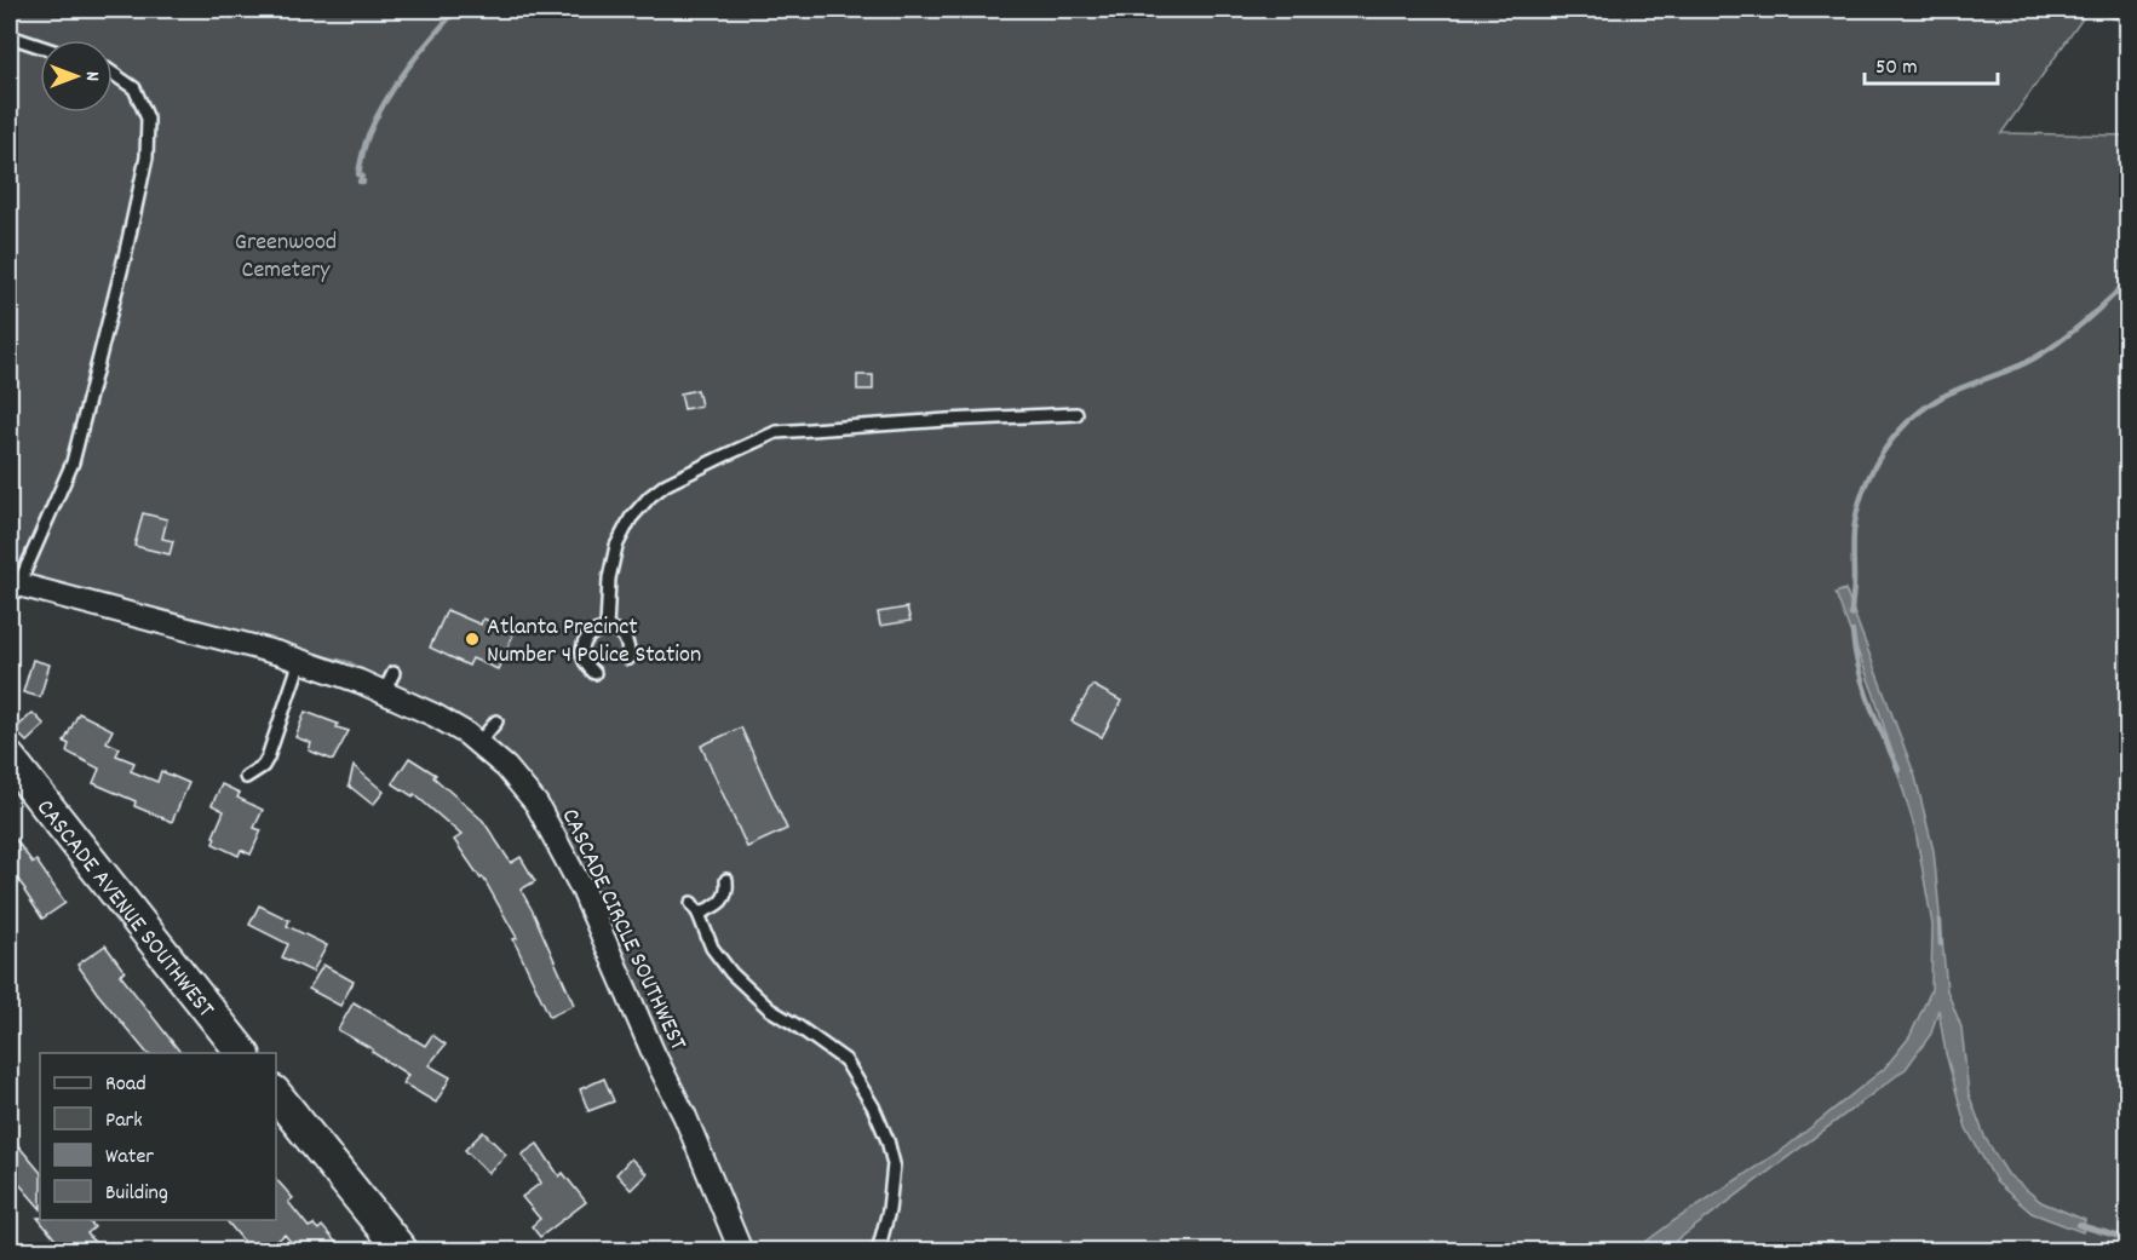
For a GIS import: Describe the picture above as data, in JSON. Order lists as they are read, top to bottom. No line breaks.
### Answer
{"streets":{"main road":["CASCADE AVENUE SOUTHWEST"],"street":["CASCADE CIRCLE SOUTHWEST"]},"parks":["Greenwood Cemetery"],"places":["Atlanta Precinct Number 4 Police Station"],"legend":["Road","Park","Water","Building"],"scale_bar":"50 m","north":"right"}
